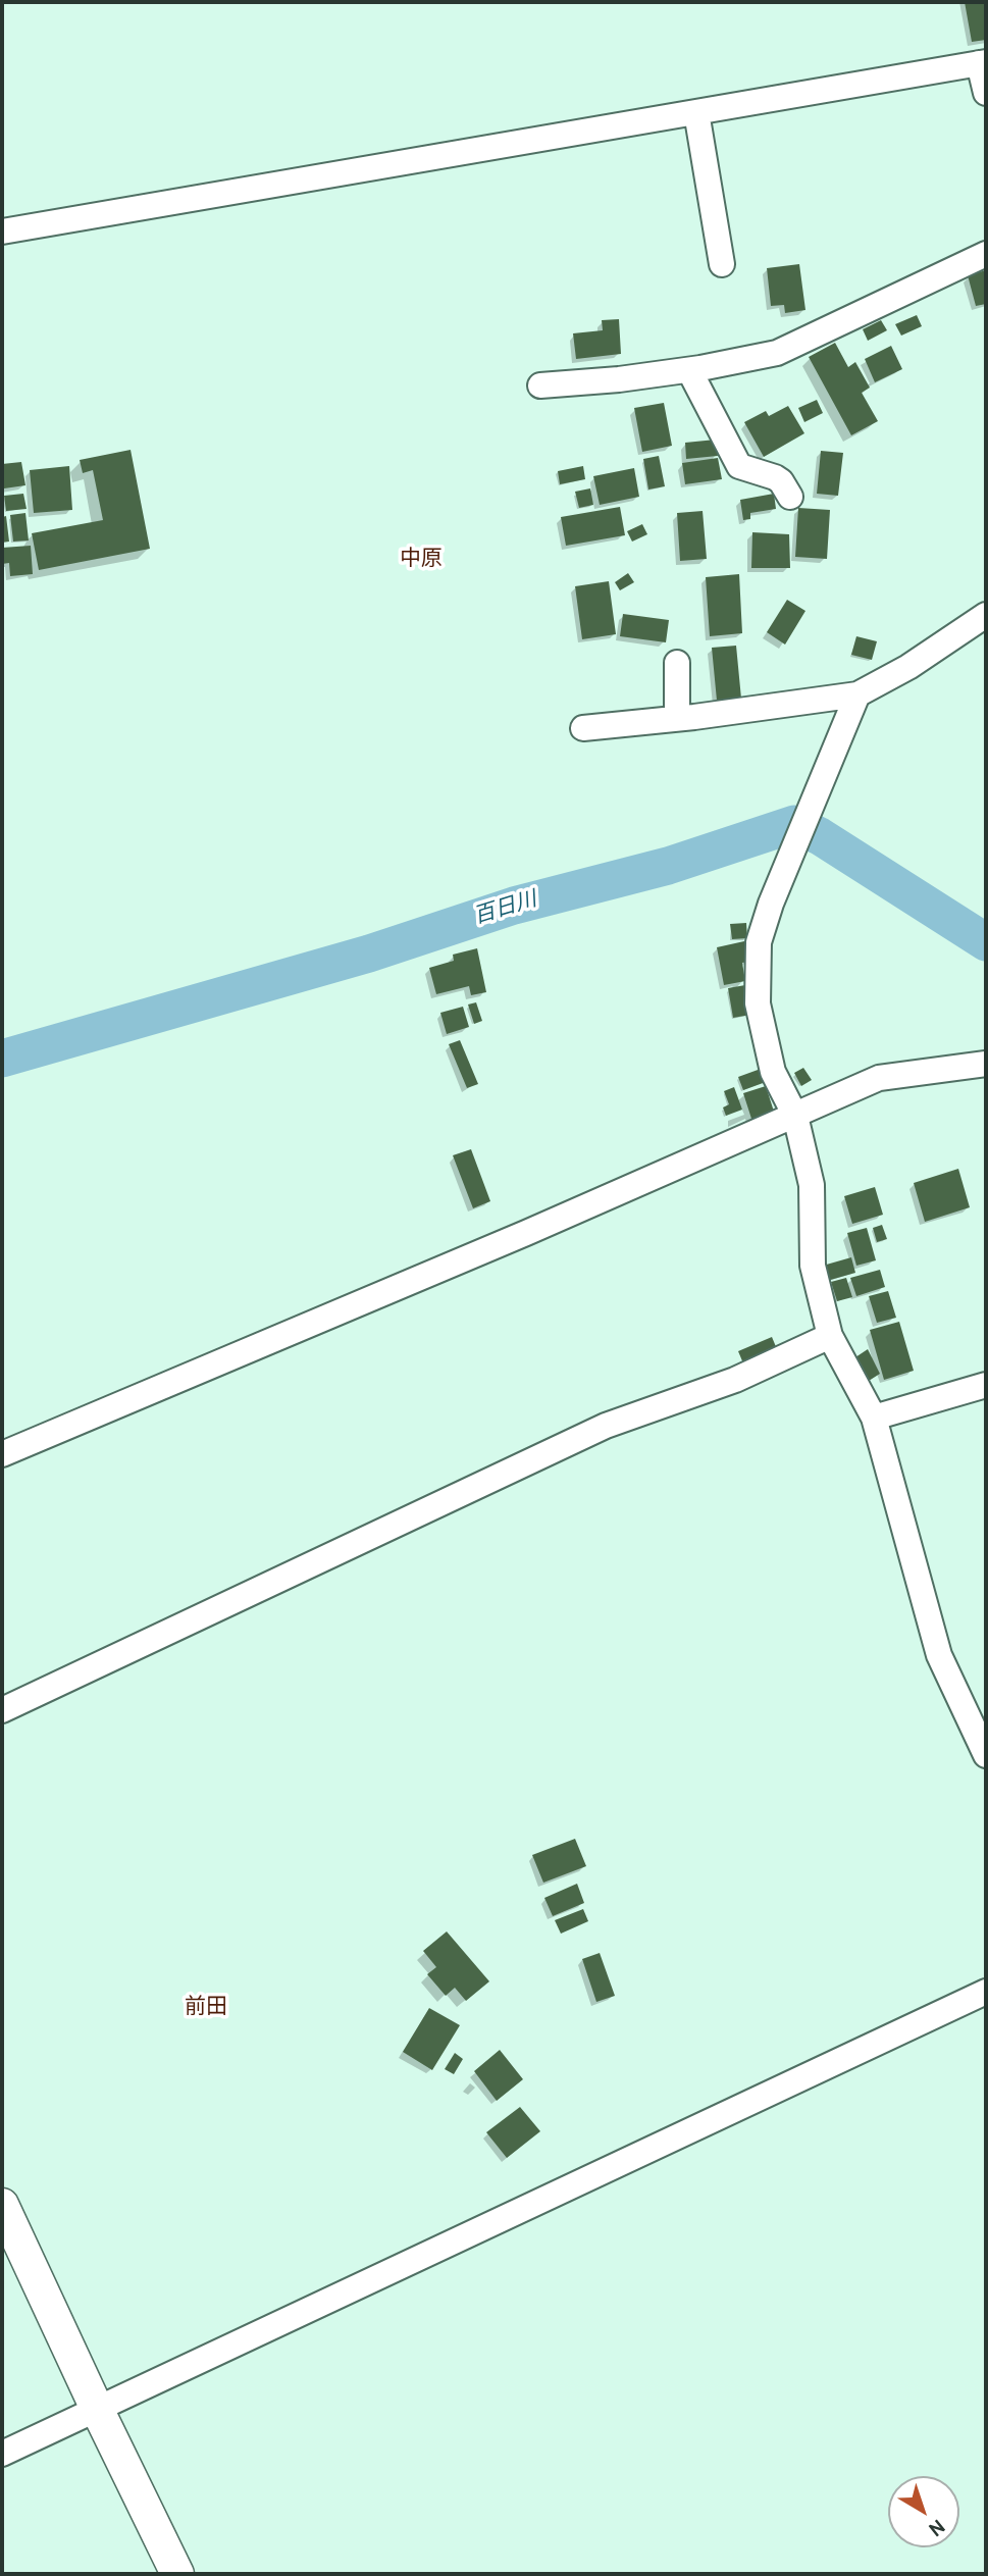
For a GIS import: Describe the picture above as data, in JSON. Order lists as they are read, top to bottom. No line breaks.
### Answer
{"districts":["中原","前田"],"water":["百日川"],"north":"bottom right"}
